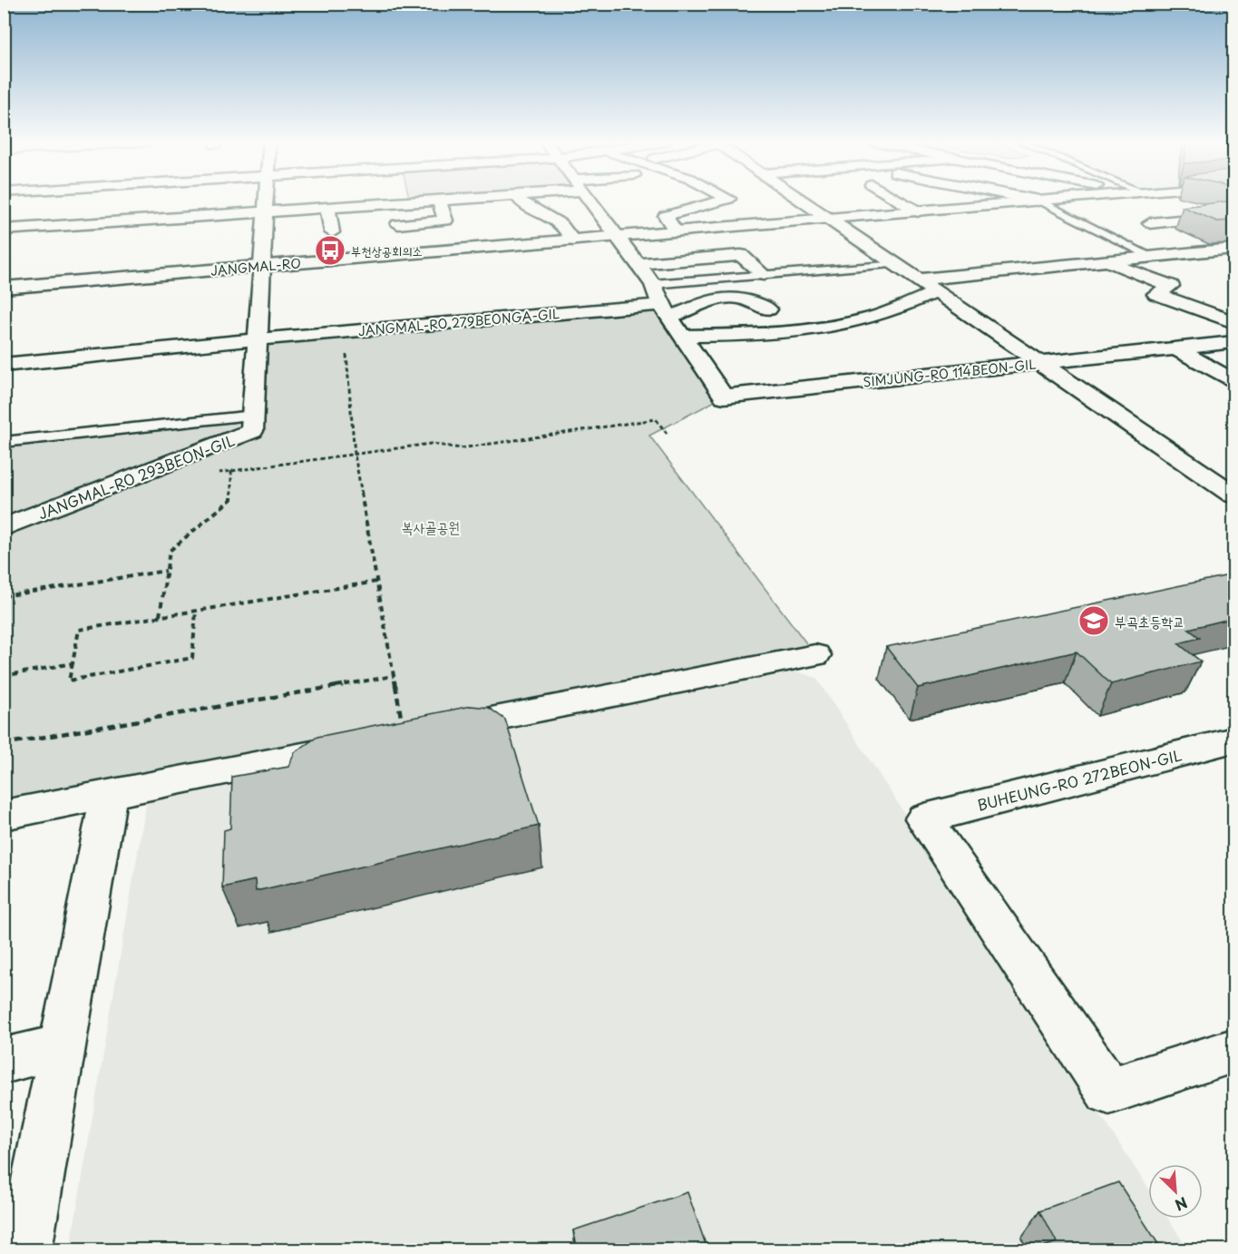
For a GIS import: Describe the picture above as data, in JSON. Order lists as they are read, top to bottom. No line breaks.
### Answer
{"streets":{"street":["JANGMAL-RO","JANGMAL-RO 279BEONGA-GIL","SIMJUNG-RO 114BEON-GIL","JANGMAL-RO 293BEON-GIL","BUHEUNG-RO 272BEON-GIL"]},"crossings":[["JANGMAL-RO","JANGMAL-RO 293BEON-GIL"],["JANGMAL-RO 279BEONGA-GIL","JANGMAL-RO 293BEON-GIL"]],"parks":["복사골공원"],"places":{"bus stop":["부천상공회의소"],"school or university":["부곡초등학교"]},"north":"bottom right"}
